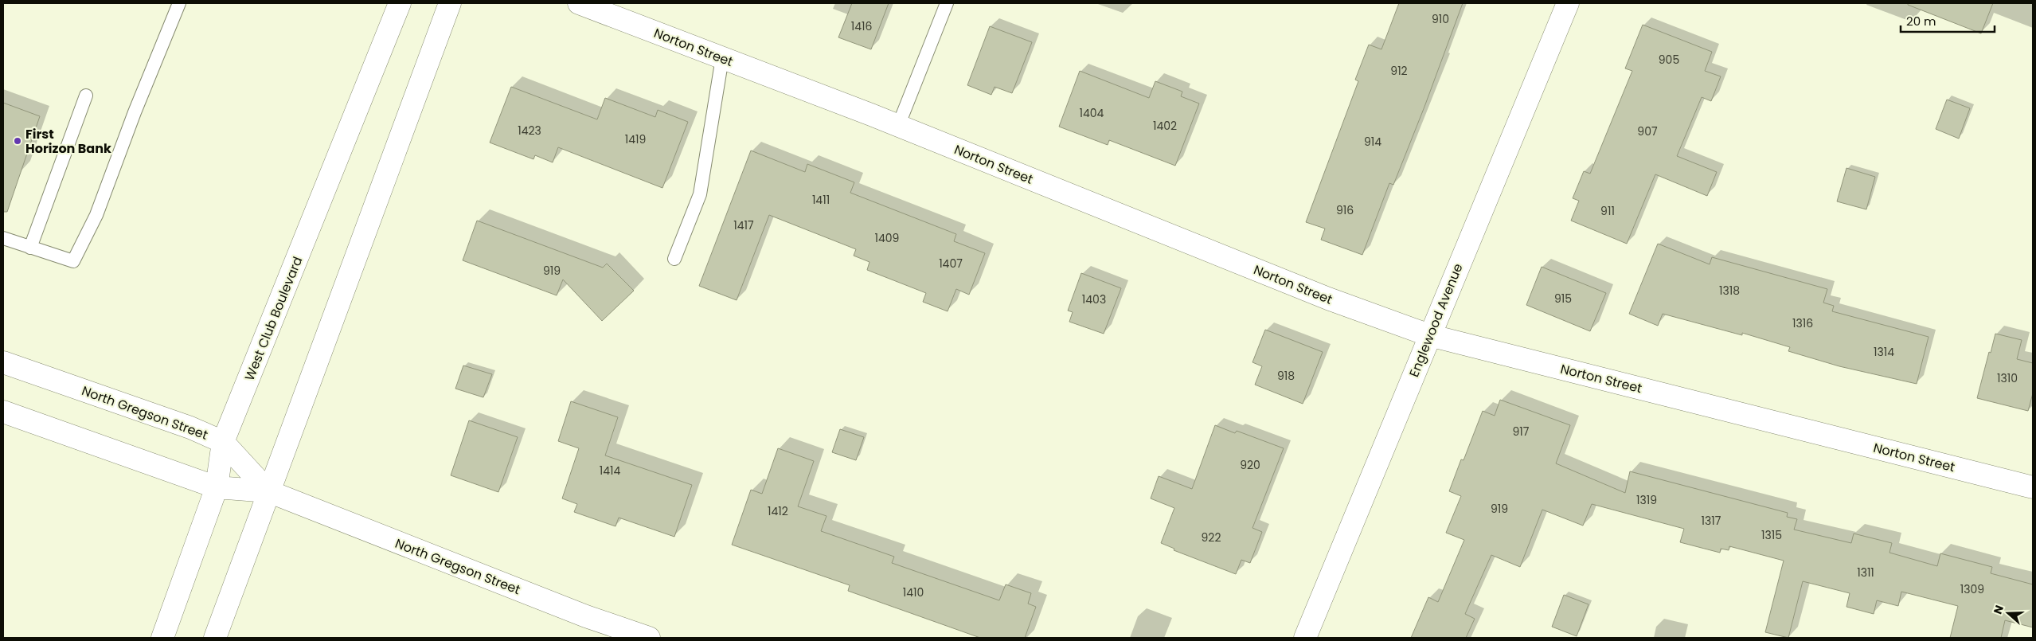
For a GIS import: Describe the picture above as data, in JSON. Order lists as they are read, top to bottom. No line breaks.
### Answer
{"streets":{"main road":["Norton Street","West Club Boulevard","Englewood Avenue","North Gregson Street"]},"crossings":[["Norton Street","Englewood Avenue"],["West Club Boulevard","North Gregson Street"]],"places":["First Horizon Bank"],"house_numbers":["910","1416","905","912","1404","1402","1423","907","1419","914","1411","916","911","1417","1409","1407","919","1318","915","1403","1316","1314","918","1310","917","920","1414","1319","919","1412","1317","1315","922","1311","1309","1410"],"scale_bar":"20 m","north":"left"}
